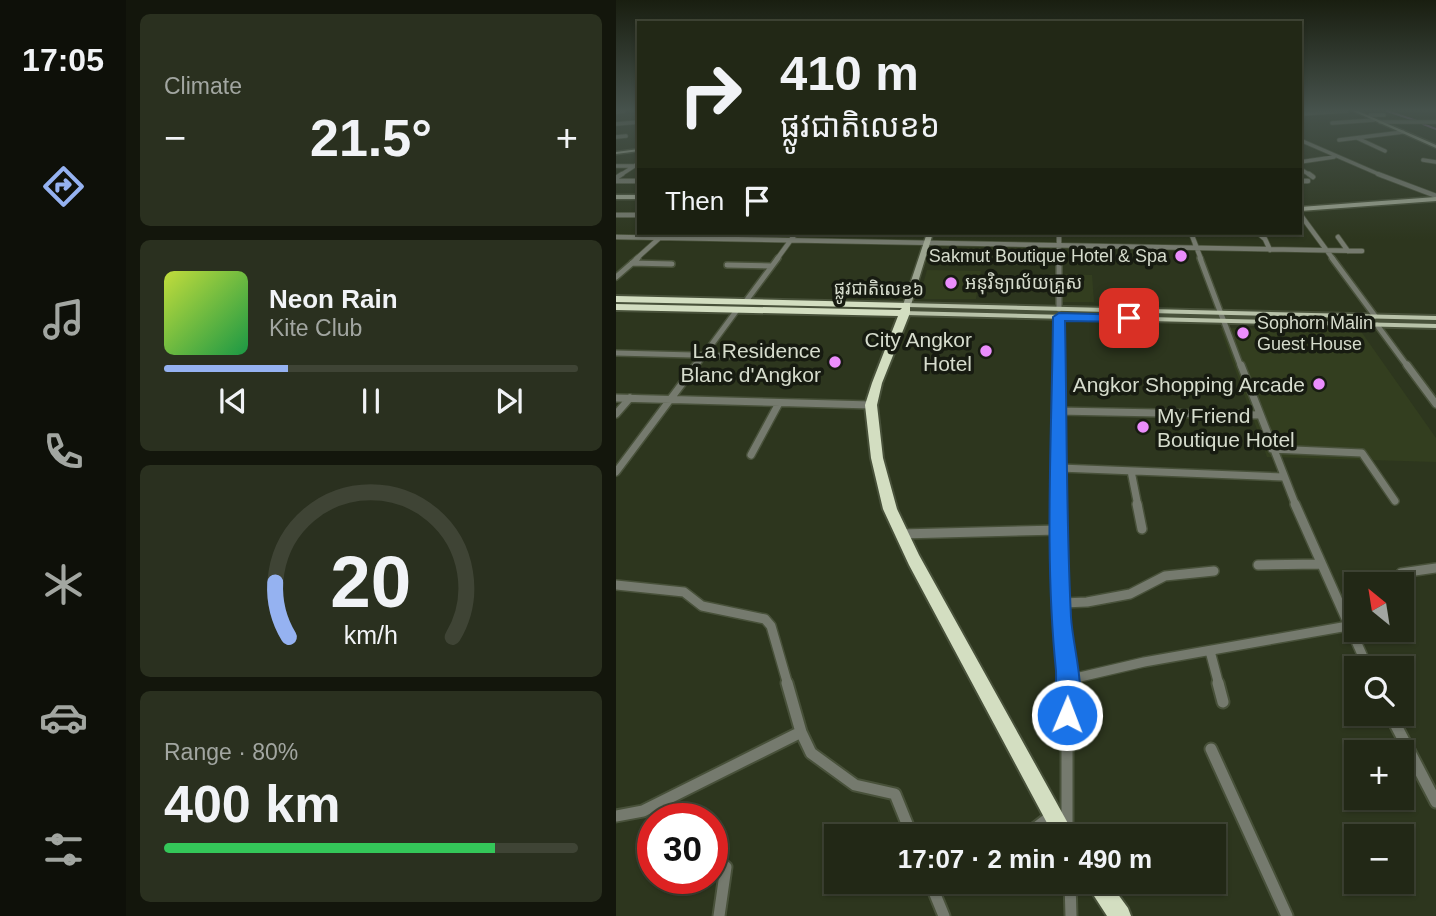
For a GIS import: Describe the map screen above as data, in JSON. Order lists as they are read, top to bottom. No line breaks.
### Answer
{"streets":{"highway":["ផ្លូវជាតិលេខ៦"]},"places":["Sakmut Boutique Hotel & Spa","អនុវិទ្យាល័យគ្រួស","Sophorn Malin Guest House","City Angkor Hotel","La Residence Blanc d'Angkor","Angkor Shopping Arcade","My Friend Boutique Hotel"],"north":"top left","page":{"tabs":"17:05","tile":["Climate",["Range · 80%","400 km"]],"turn":["410 m","ផ្លូវជាតិលេខ៦"],"heat":["−","21.5°","+"],"then":"Then","song":["Neon Rain","Kite Club"],"map_buttons":["+","−"],"limit":"30","trip":"17:07 · 2 min · 490 m","gauge":["20","km/h"]}}
